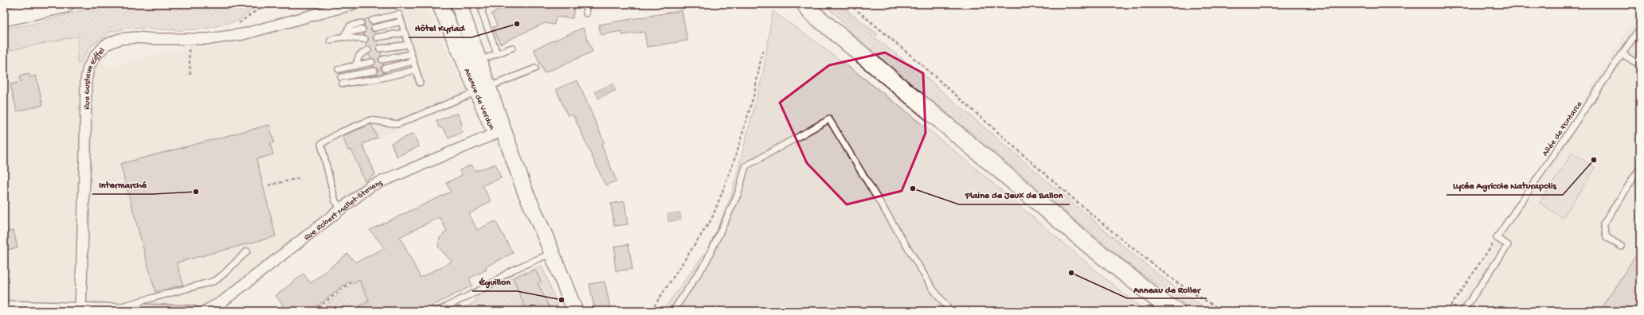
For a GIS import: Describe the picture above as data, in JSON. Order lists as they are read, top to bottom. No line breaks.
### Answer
{"streets":{"main road":["Avenue de Verdun"],"street":["Rue Gustave Eiffel","Rue Robert Mallet-Stevens"],"lane":["Allée de Fontarce"]},"crossings":[["Avenue de Verdun","Rue Robert Mallet-Stevens"]],"places":["Hôtel Kyriad","Lycée Agricole Naturapolis","Plaine de Jeux de Ballon","Intermarché","Anneau de Roller","Éguillon"]}
